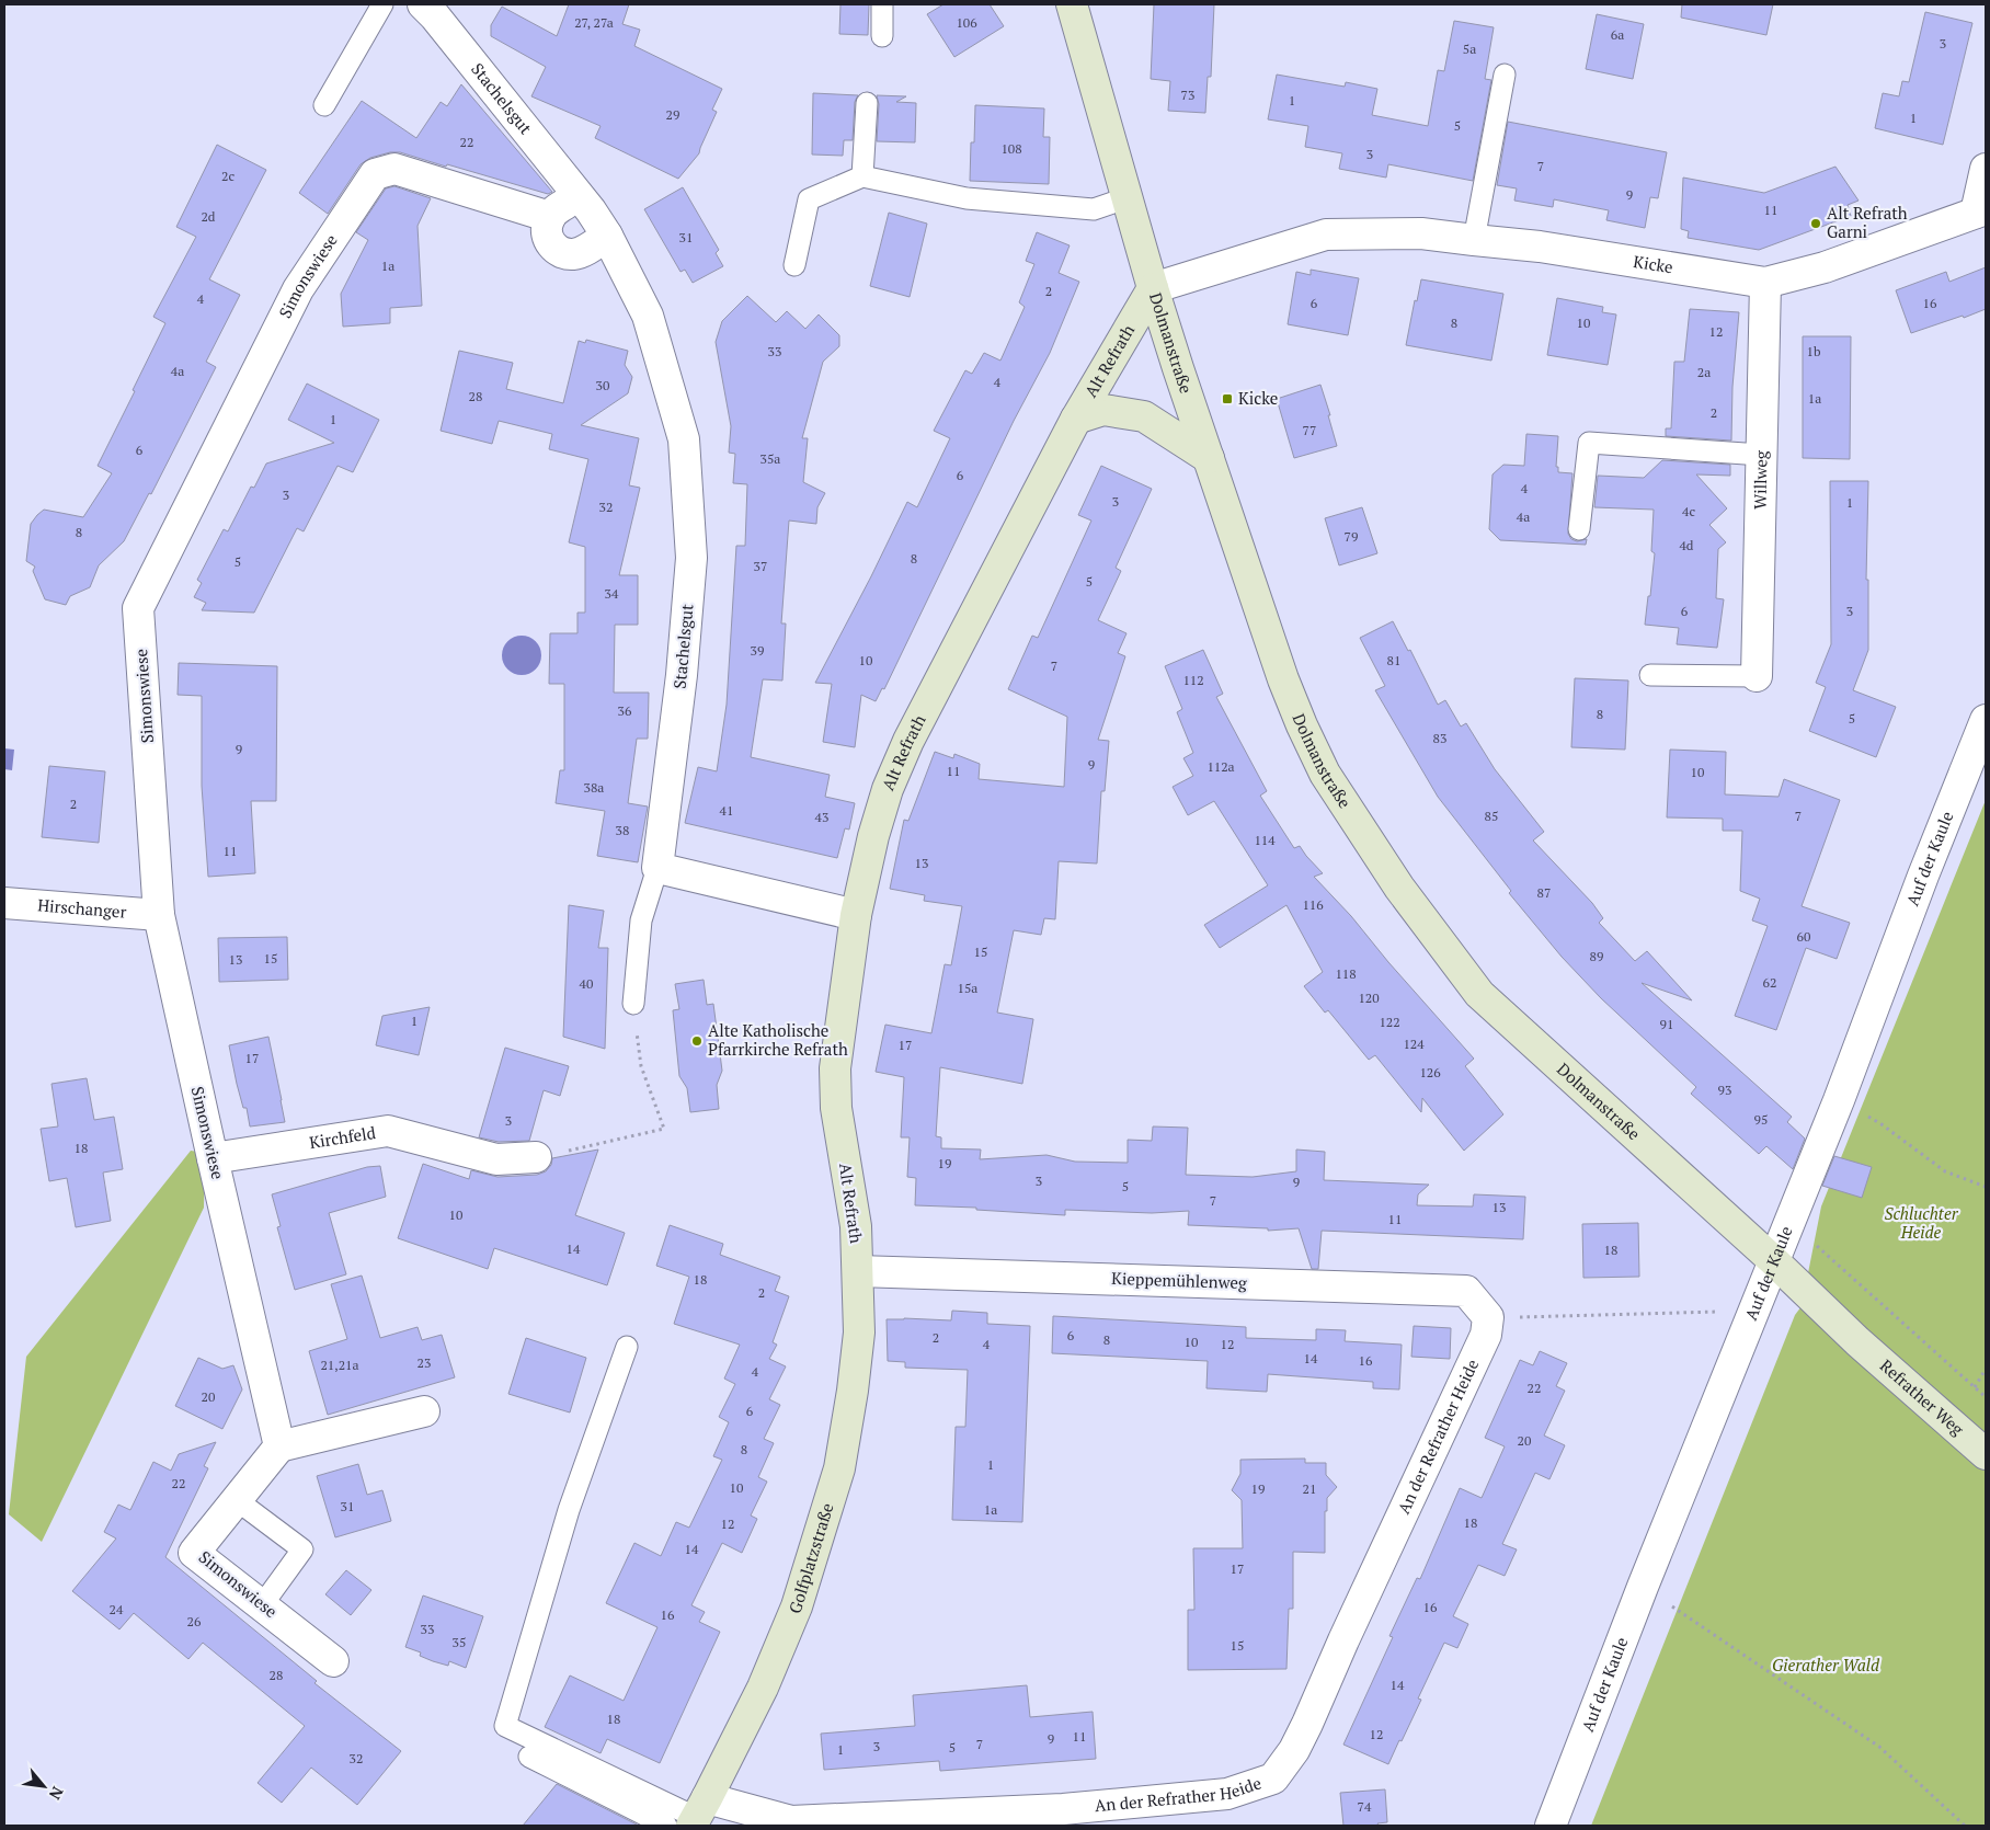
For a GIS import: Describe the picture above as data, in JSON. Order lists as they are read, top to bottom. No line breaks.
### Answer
{"streets":{"main road":["Dolmanstraße","Alt Refrath","Refrather Weg","Golfplatzstraße"],"street":["Stachelsgut","Kicke","Simonswiese","Willweg","Auf der Kaule","Hirschanger","Kirchfeld","Kieppemühlenweg","An der Refrather Heide"]},"crossings":[["Stachelsgut","Simonswiese"],["Kicke","Dolmanstraße"],["Kicke","Alt Refrath"],["Kicke","Willweg"],["Simonswiese","Hirschanger"],["Simonswiese","Kirchfeld"],["Dolmanstraße","Alt Refrath"],["Dolmanstraße","Auf der Kaule"],["Dolmanstraße","Refrather Weg"],["Alt Refrath","Kieppemühlenweg"],["Alt Refrath","Golfplatzstraße"],["Kieppemühlenweg","An der Refrather Heide"],["Kieppemühlenweg","Golfplatzstraße"],["An der Refrather Heide","Golfplatzstraße"]],"parks":["Schluchter Heide","Gierather Wald"],"places":{"other":["Alt Refrath Garni","Alte Katholische Pfarrkirche Refrath"],"transit":["Kicke"]},"house_numbers":["27, 27a","106","6a","3","5a","73","1","29","1","5","22","108","3","7","2c","9","11","2d","31","1a","2","4","6","16","8","10","12","33","1b","4a","2a","4","30","28","1a","2","1","77","6","35a","6","4","3","3","1","32","4c","4a","8","79","4d","8","5","37","5","34","6","3","39","10","81","7","112","36","8","5","83","9","9","112a","11","10","38a","2","41","85","7","43","38","114","11","13","87","116","60","15","89","15","13","118","62","40","15a","120","1","122","91","124","17","17","126","93","95","3","18","19","3","9","5","7","13","10","11","14","18","18","2","6","2","8","10","4","12","14","16","23","21,21a","4","22","20","6","20","8","1","22","10","19","21","31","1a","18","12","14","17","16","24","16","26","33","35","15","28","14","18","12","11","9","7","3","5","1","32","74"],"north":"bottom right"}
